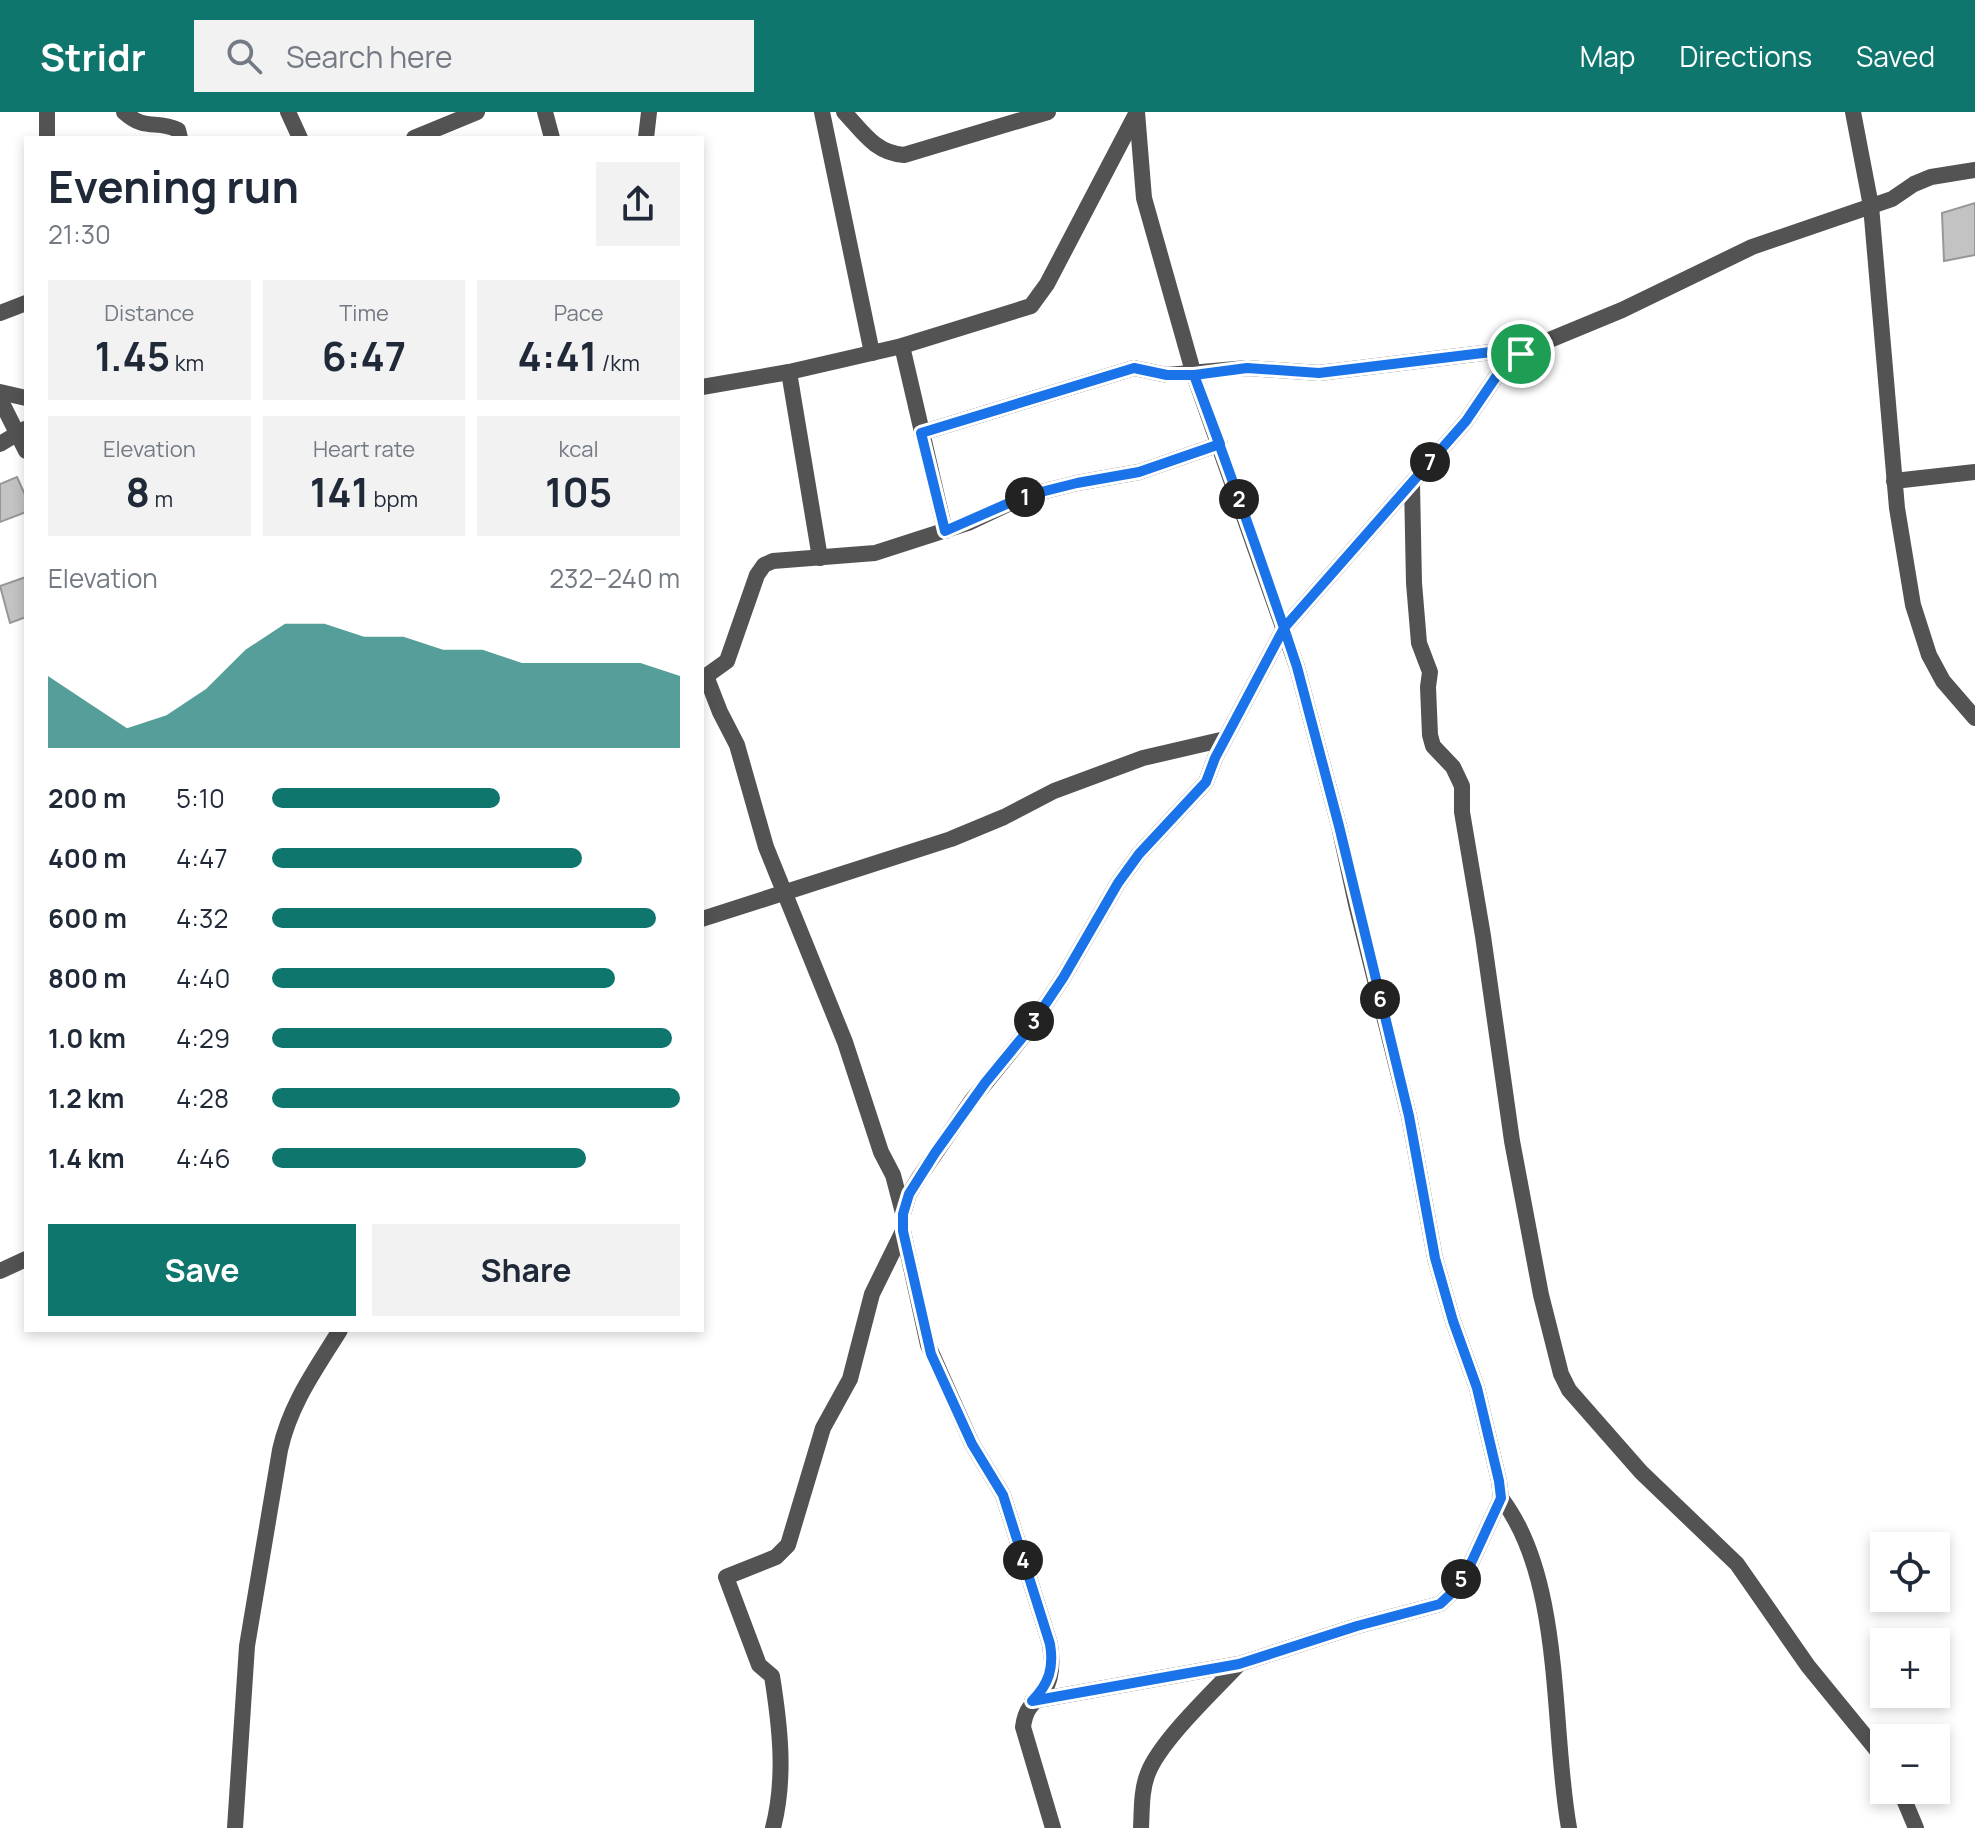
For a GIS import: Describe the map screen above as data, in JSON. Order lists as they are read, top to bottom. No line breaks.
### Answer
{"page":{"header":"Stridr","search":"Search here","nav":["Map","Directions","Saved"],"heading":["Evening run","21:30"],"stats":[["Distance","1.45 km"],["Time","6:47"],["Pace","4:41 /km"],["Elevation","8 m"],["Heart rate","141 bpm"],["kcal","105"]],"pins":["7","1","2","6","3","4","5"],"chart":["Elevation","232–240 m"],"list":[{"name":"200 m","note":"5:10"},{"name":"400 m","note":"4:47"},{"name":"600 m","note":"4:32"},{"name":"800 m","note":"4:40"},{"name":"1.0 km","note":"4:29"},{"name":"1.2 km","note":"4:28"},{"name":"1.4 km","note":"4:46"}],"buttons":["Save","Share"],"map_buttons":["+","−"]}}
